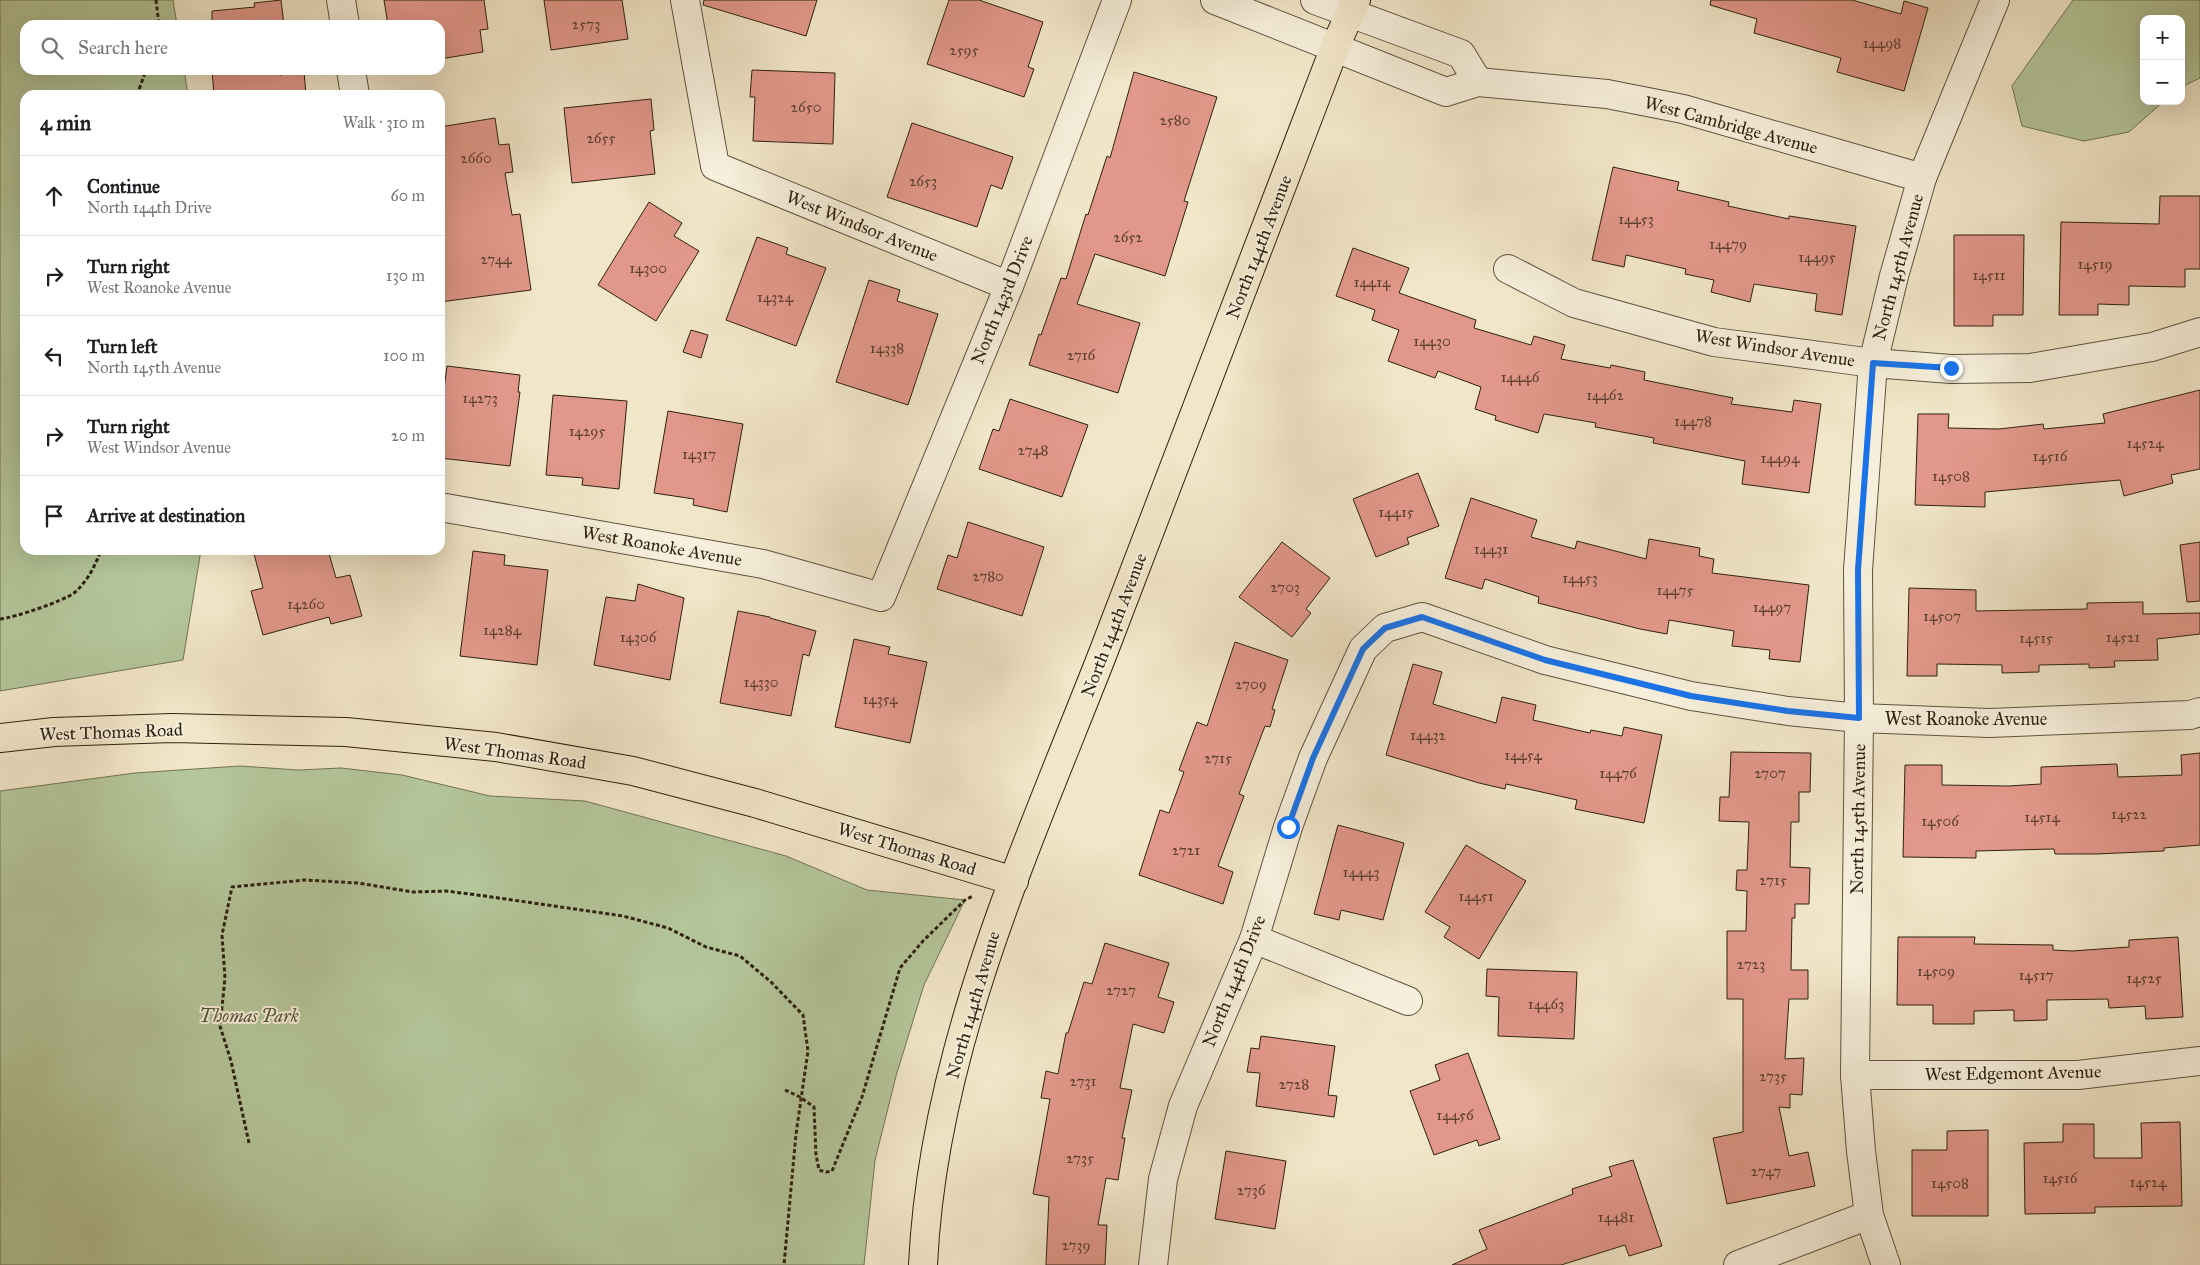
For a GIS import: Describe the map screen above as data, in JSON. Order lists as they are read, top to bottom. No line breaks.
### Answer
{"streets":{"main road":["North 144th Avenue","West Thomas Road"],"street":["West Cambridge Avenue","West Windsor Avenue","North 145th Avenue","North 143rd Drive","West Roanoke Avenue","North 144th Drive","West Edgemont Avenue"]},"crossings":[["West Cambridge Avenue","North 144th Avenue"],["West Cambridge Avenue","North 145th Avenue"],["West Windsor Avenue","North 145th Avenue"],["West Windsor Avenue","North 143rd Drive"],["North 144th Avenue","West Thomas Road"],["North 145th Avenue","West Roanoke Avenue"],["North 145th Avenue","West Edgemont Avenue"],["North 143rd Drive","West Roanoke Avenue"],["West Roanoke Avenue","North 144th Drive"]],"parks":["Thomas Park"],"house_numbers":["2573","14498","2595","2650","2580","2655","2660","2653","14453","2652","14479","14495","2744","14519","14300","14511","14414","14324","14430","14338","2716","14446","14462","14273","14478","14295","14524","2748","14317","14516","14494","14508","14415","14431","2780","14453","2703","14475","14260","14497","14507","14284","14306","14521","14515","14330","2709","14354","14432","14454","2715","14476","2707","14522","14514","14506","2721","14443","2715","14451","2723","14509","14517","14525","2727","14463","2735","2731","2728","14456","2735","2747","14516","14524","14508","2736","14481","2739"],"page":{"map_buttons":["+","−"],"search":"Search here","heading":["4 min","Walk · 310 m"],"list":[["Continue","North 144th Drive","60 m"],["Turn right","West Roanoke Avenue","130 m"],["Turn left","North 145th Avenue","100 m"],["Turn right","West Windsor Avenue","20 m"],"Arrive at destination"]}}
